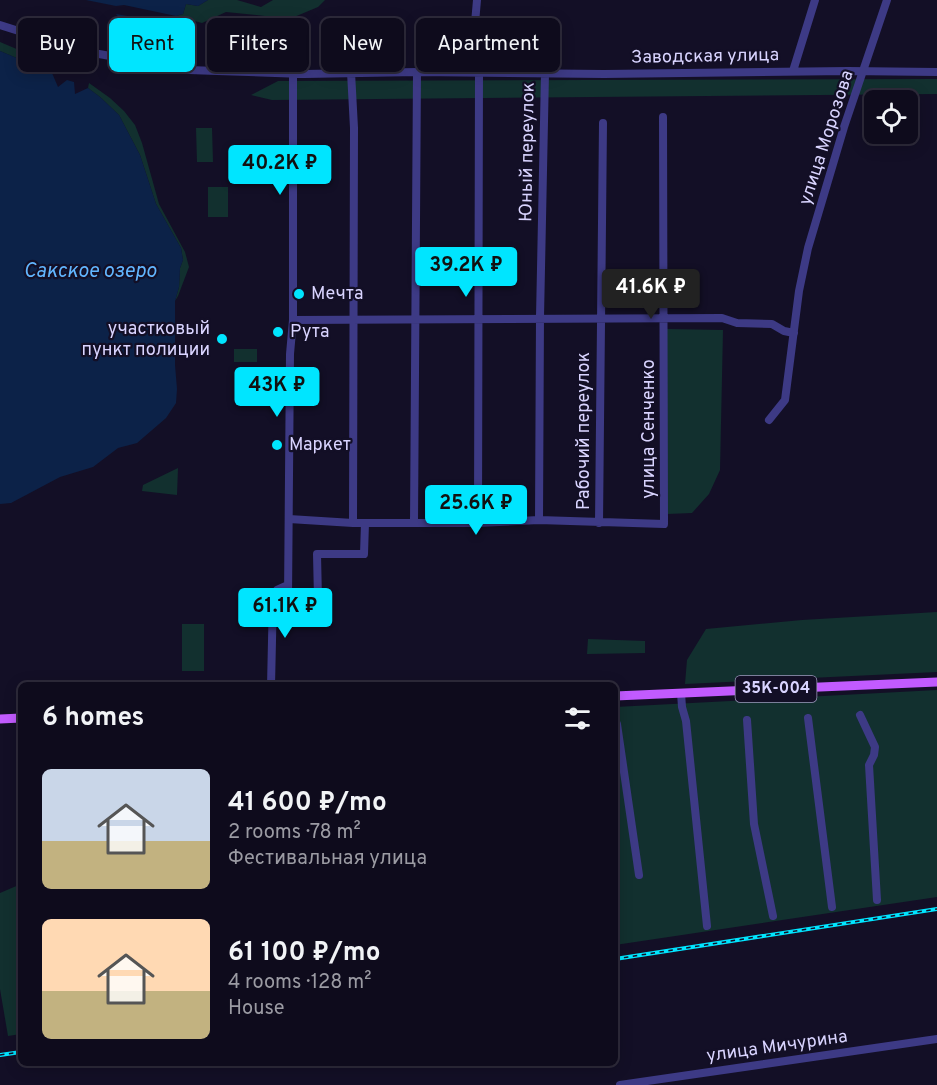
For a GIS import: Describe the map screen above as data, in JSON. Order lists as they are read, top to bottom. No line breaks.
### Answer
{"streets":{"main road":["35К-004"],"street":["Заводская улица","улица Морозова","Юный переулок","улица Сенченко","Рабочий переулок","улица Мичурина"]},"crossings":[["Заводская улица","улица Морозова"],["Заводская улица","Юный переулок"],["улица Сенченко","Рабочий переулок"]],"water":["Сакское озеро"],"places":["Мечта","Рута","участковый пункт полиции","Маркет"],"page":{"chip":["Buy","Rent","Filters","New","Apartment"],"price":["40.2K ₽","39.2K ₽","41.6K ₽","43K ₽","25.6K ₽","61.1K ₽"],"heading":"6 homes","list":[{"name":"41 600 ₽/mo","note":"2 rooms · 78 m² · Фестивальная улица"},{"name":"61 100 ₽/mo","note":"4 rooms · 128 m² · House"}]}}
